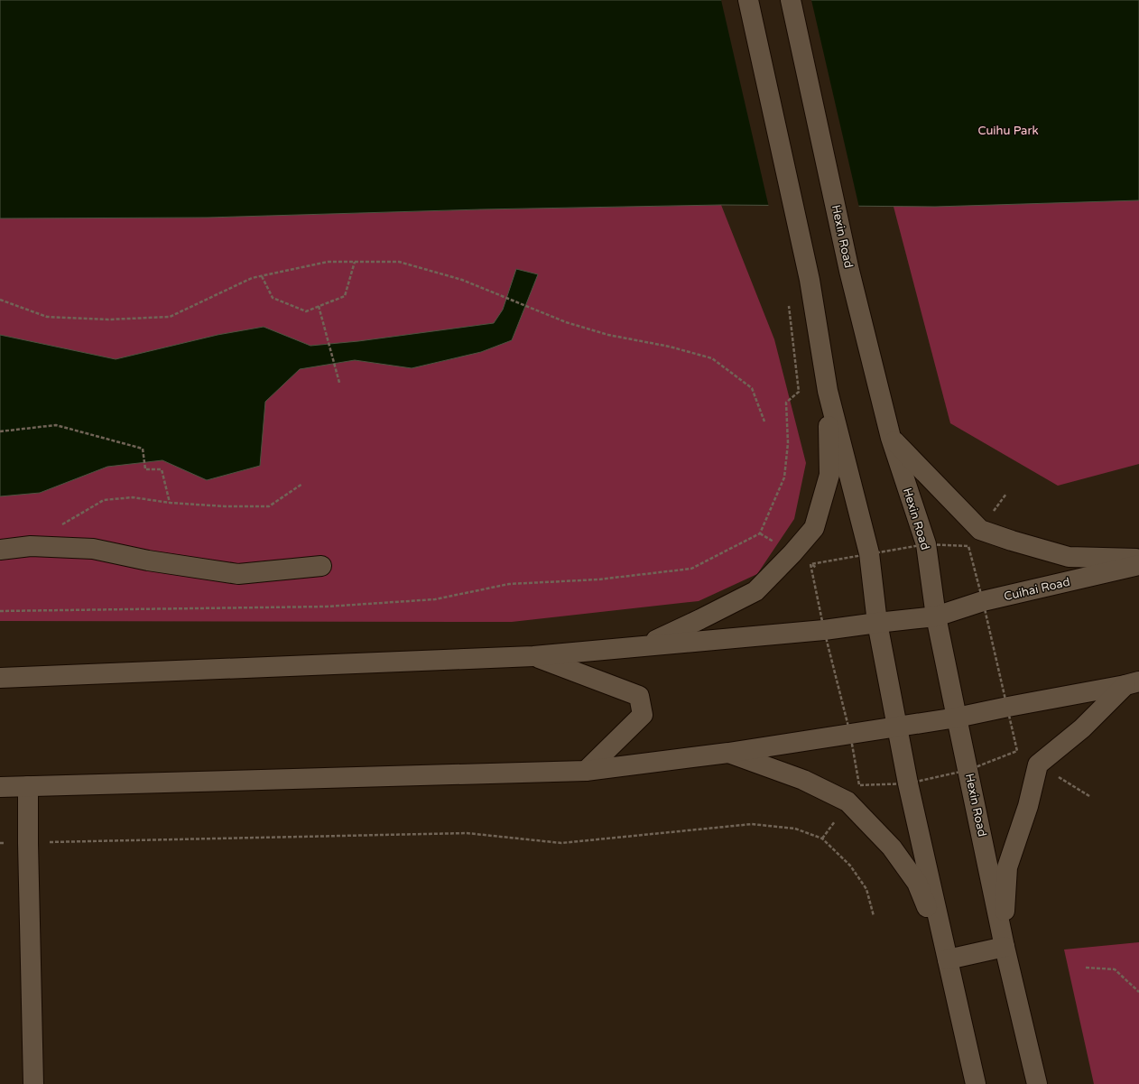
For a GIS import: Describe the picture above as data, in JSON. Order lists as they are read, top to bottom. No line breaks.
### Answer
{"streets":{"street":["Hexin Road","Cuihai Road"]},"crossings":[["Hexin Road","Cuihai Road"]],"parks":["Cuihu Park"]}
